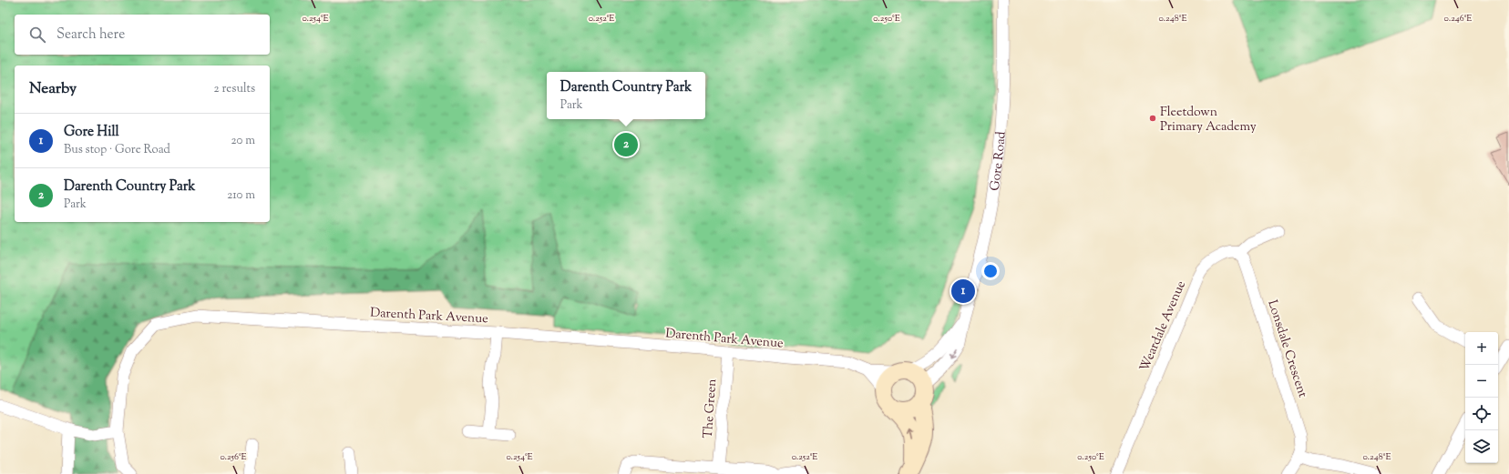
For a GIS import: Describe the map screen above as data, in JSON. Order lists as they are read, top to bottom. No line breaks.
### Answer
{"streets":{"street":["Gore Road","Darenth Park Avenue","Weardale Avenue","Lonsdale Crescent","The Green"]},"crossings":[["Gore Road","Darenth Park Avenue"],["Darenth Park Avenue","The Green"],["Weardale Avenue","Lonsdale Crescent"]],"places":["Fleetdown Primary Academy"],"page":{"search":"Search here","heading":["Nearby","2 results"],"popup":["Darenth Country Park","Park"],"list":[{"mark":"1","name":"Gore Hill","note":"Bus stop · Gore Road","value":"20 m"},{"mark":"2","name":"Darenth Country Park","note":"Park","value":"210 m"}],"pins":["2","1"],"map_buttons":["+","−"]},"coordinates":["0.254°E","0.252°E","0.250°E","0.248°E","0.246°E","0.256°E"]}
